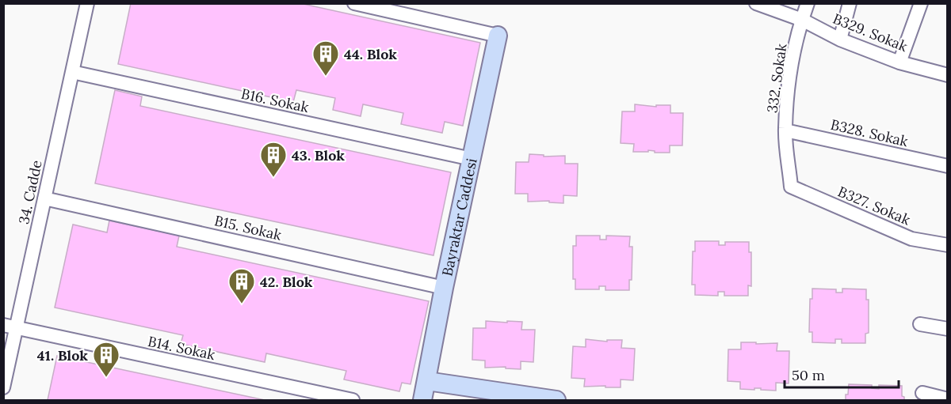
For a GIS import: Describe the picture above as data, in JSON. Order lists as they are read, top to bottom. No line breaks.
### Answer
{"streets":{"main road":["Bayraktar Caddesi"],"street":["B329. Sokak","332. Sokak","B16. Sokak","B328. Sokak","34. Cadde","B327. Sokak","B15. Sokak","B14. Sokak"]},"crossings":[["B329. Sokak","332. Sokak"],["332. Sokak","B328. Sokak"],["332. Sokak","B327. Sokak"],["B16. Sokak","34. Cadde"],["B16. Sokak","Bayraktar Caddesi"],["34. Cadde","B15. Sokak"],["34. Cadde","B14. Sokak"],["Bayraktar Caddesi","B15. Sokak"]],"places":{"building":["44. Blok","43. Blok","42. Blok","41. Blok"]},"scale_bar":"50 m"}
